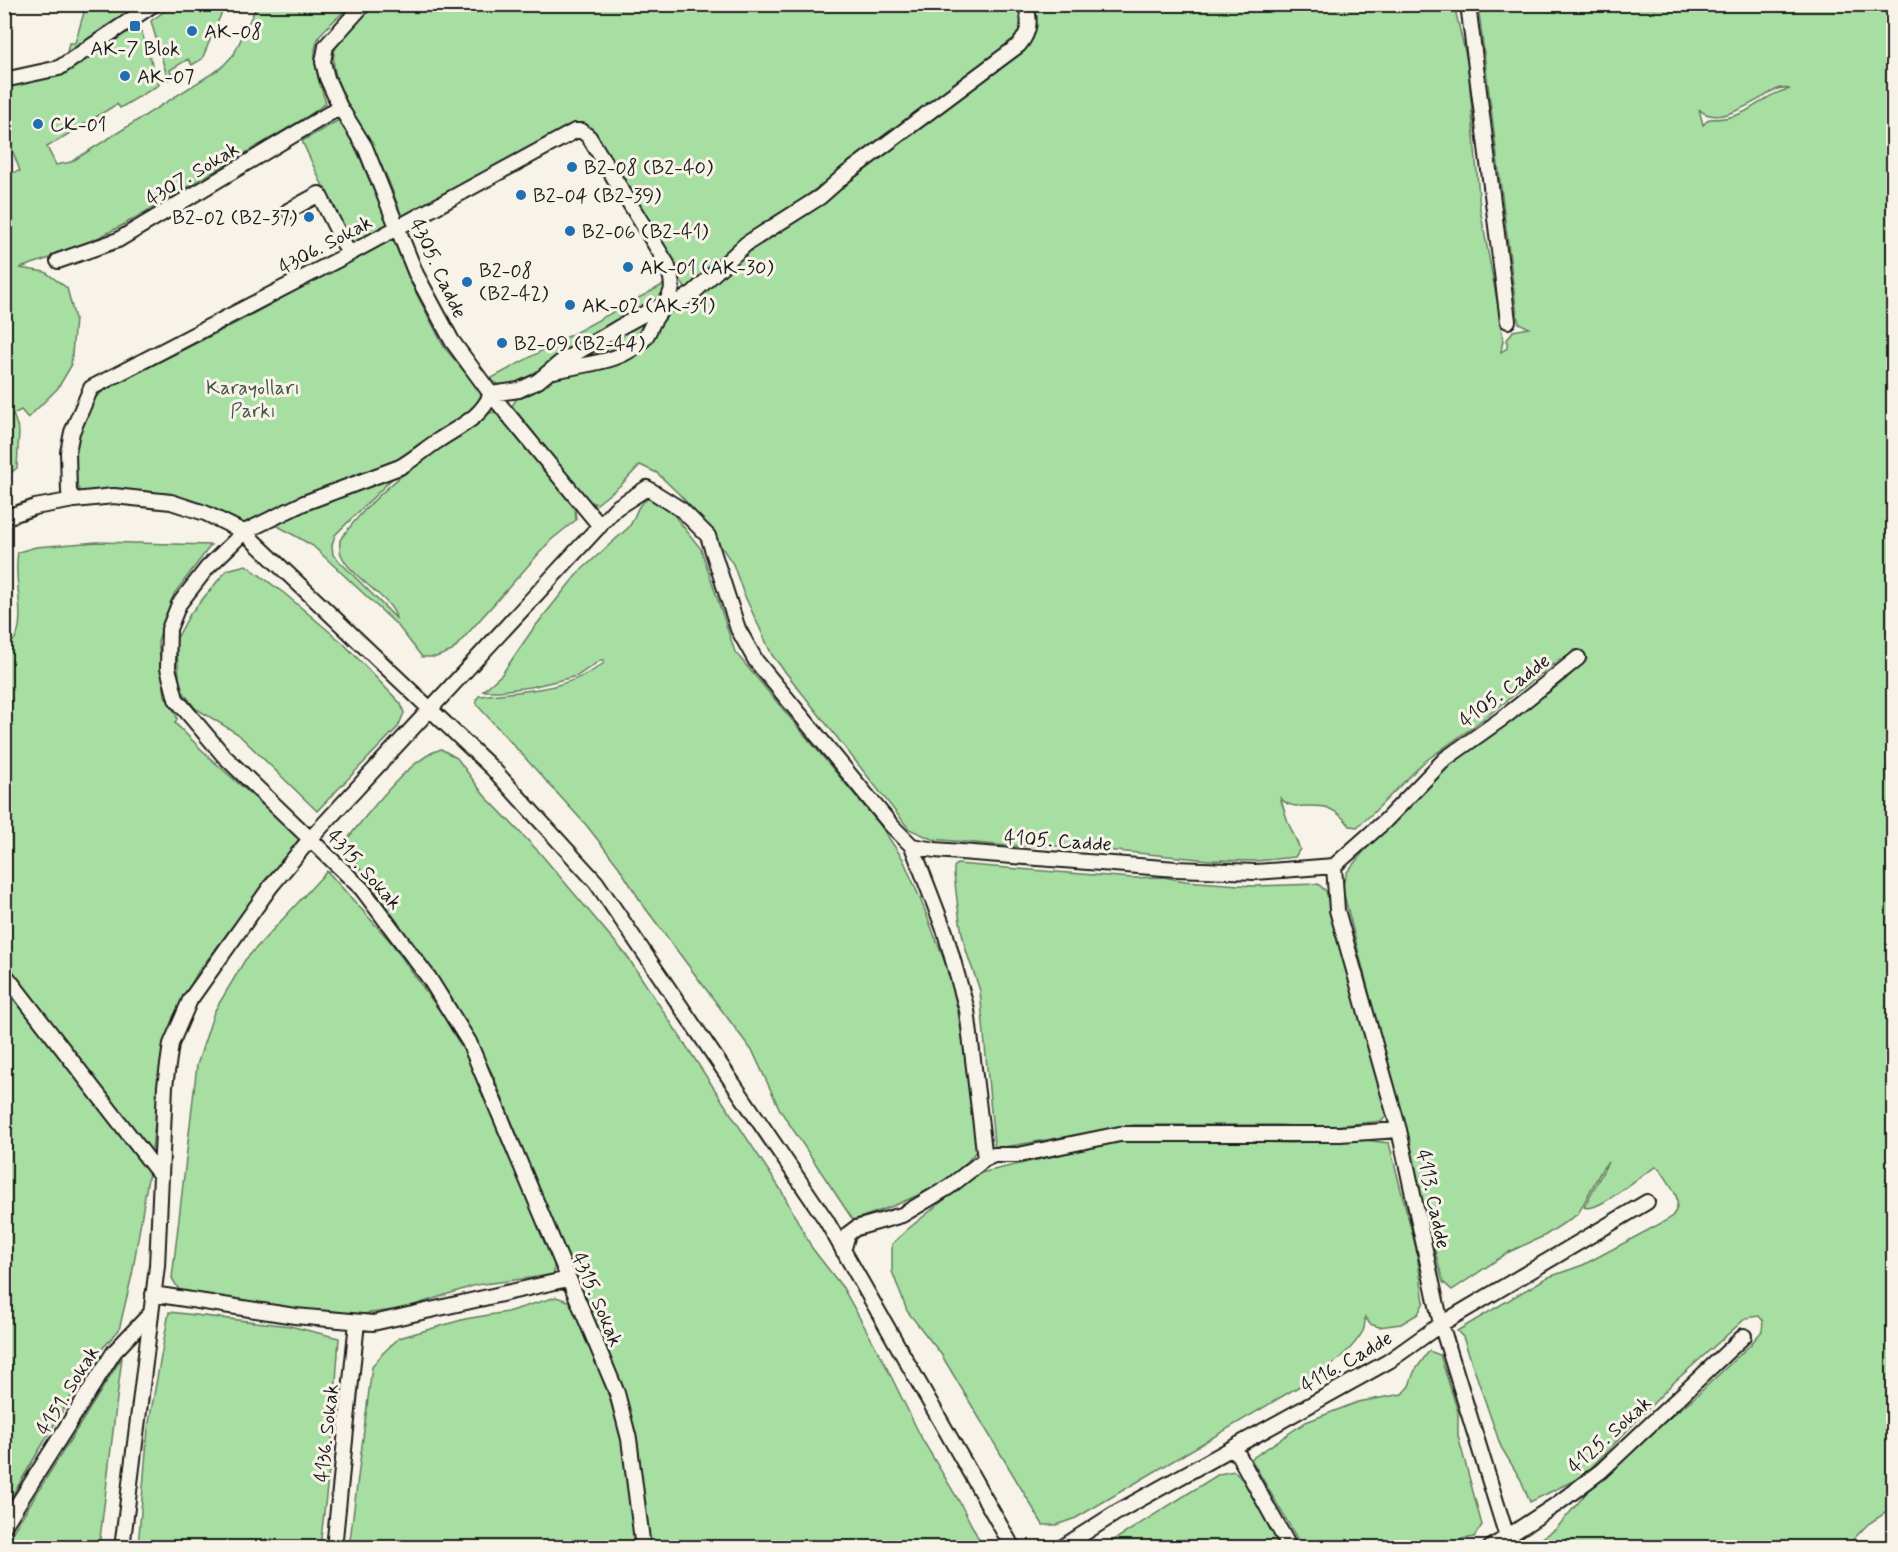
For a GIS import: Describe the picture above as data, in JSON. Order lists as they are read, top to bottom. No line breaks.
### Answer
{"streets":{"street":["4307. Sokak","4306. Sokak","4305. Cadde","4105. Cadde","4315. Sokak","4113. Cadde","4116. Cadde","4151. Sokak","4136. Sokak","4125. Sokak"]},"crossings":[["4307. Sokak","4305. Cadde"],["4306. Sokak","4305. Cadde"],["4305. Cadde","4315. Sokak"],["4105. Cadde","4113. Cadde"],["4113. Cadde","4116. Cadde"],["4113. Cadde","4125. Sokak"]],"parks":["Karayolları Parkı"],"places":{"transit":["AK-7 Blok"],"other":["AK-08","AK-07","CK-01","B2-08 (B2-40)","B2-04 (B2-39)","B2-02 (B2-37)","B2-06 (B2-41)","AK-01 (AK-30)","B2-08 (B2-42)","AK-02 (AK-31)","B2-09 (B2-44)"]}}
